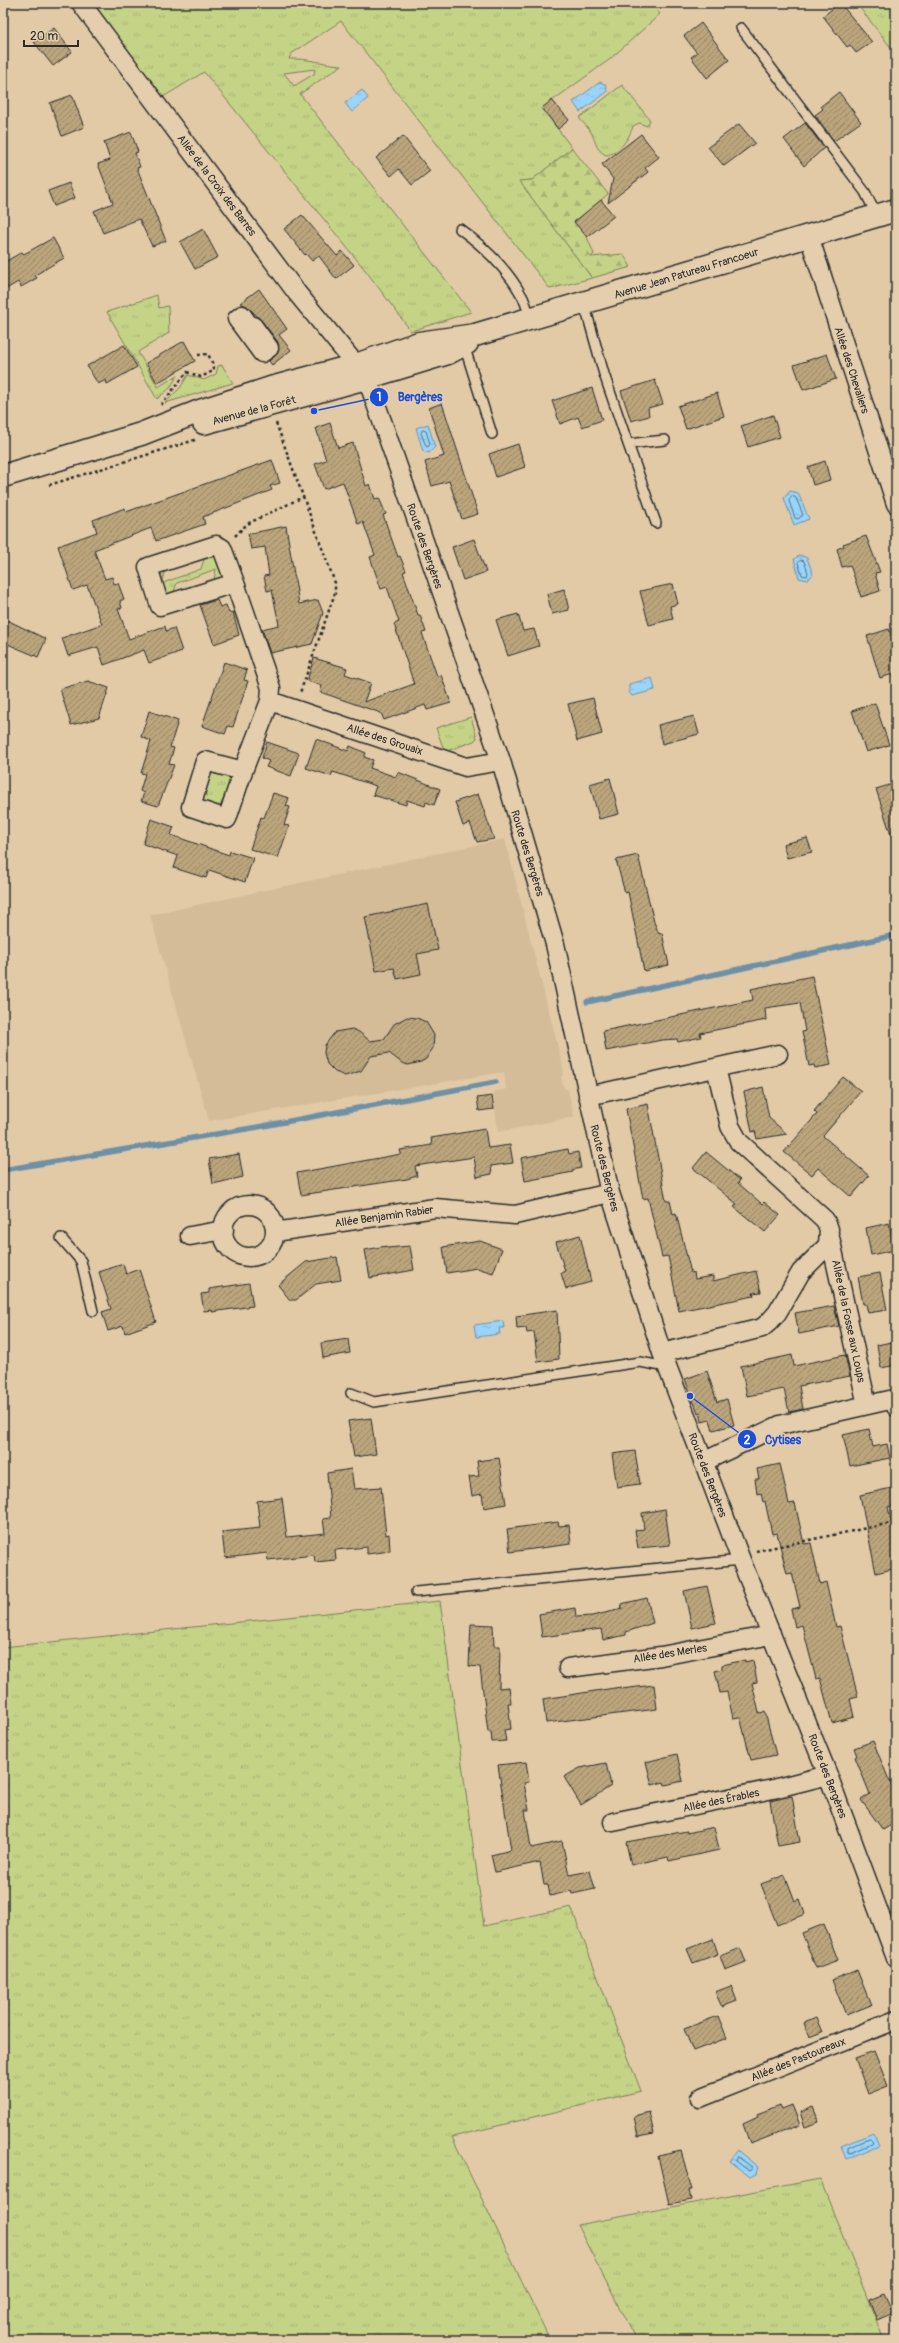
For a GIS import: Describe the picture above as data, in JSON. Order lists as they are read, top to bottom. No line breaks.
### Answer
{"streets":{"main road":["Avenue Jean Patureau Francoeur","Avenue de la Forêt"],"street":["Allée de la Croix des Barres","Allée des Chevaliers","Route des Bergères","Allée des Grouaix","Allée Benjamin Rabier","Allée de la Fosse aux Loups","Allée des Merles","Allée des Érables","Allée des Pastoureaux"]},"crossings":[["Allée de la Croix des Barres","Avenue Jean Patureau Francoeur"],["Allée de la Croix des Barres","Avenue de la Forêt"],["Allée de la Croix des Barres","Route des Bergères"],["Avenue Jean Patureau Francoeur","Allée des Chevaliers"],["Avenue Jean Patureau Francoeur","Avenue de la Forêt"],["Avenue Jean Patureau Francoeur","Route des Bergères"],["Avenue de la Forêt","Route des Bergères"],["Route des Bergères","Allée des Grouaix"],["Route des Bergères","Allée Benjamin Rabier"],["Route des Bergères","Allée de la Fosse aux Loups"],["Route des Bergères","Allée des Merles"],["Route des Bergères","Allée des Érables"]],"places":["Bergères","Cytises"],"scale_bar":"20 m"}
